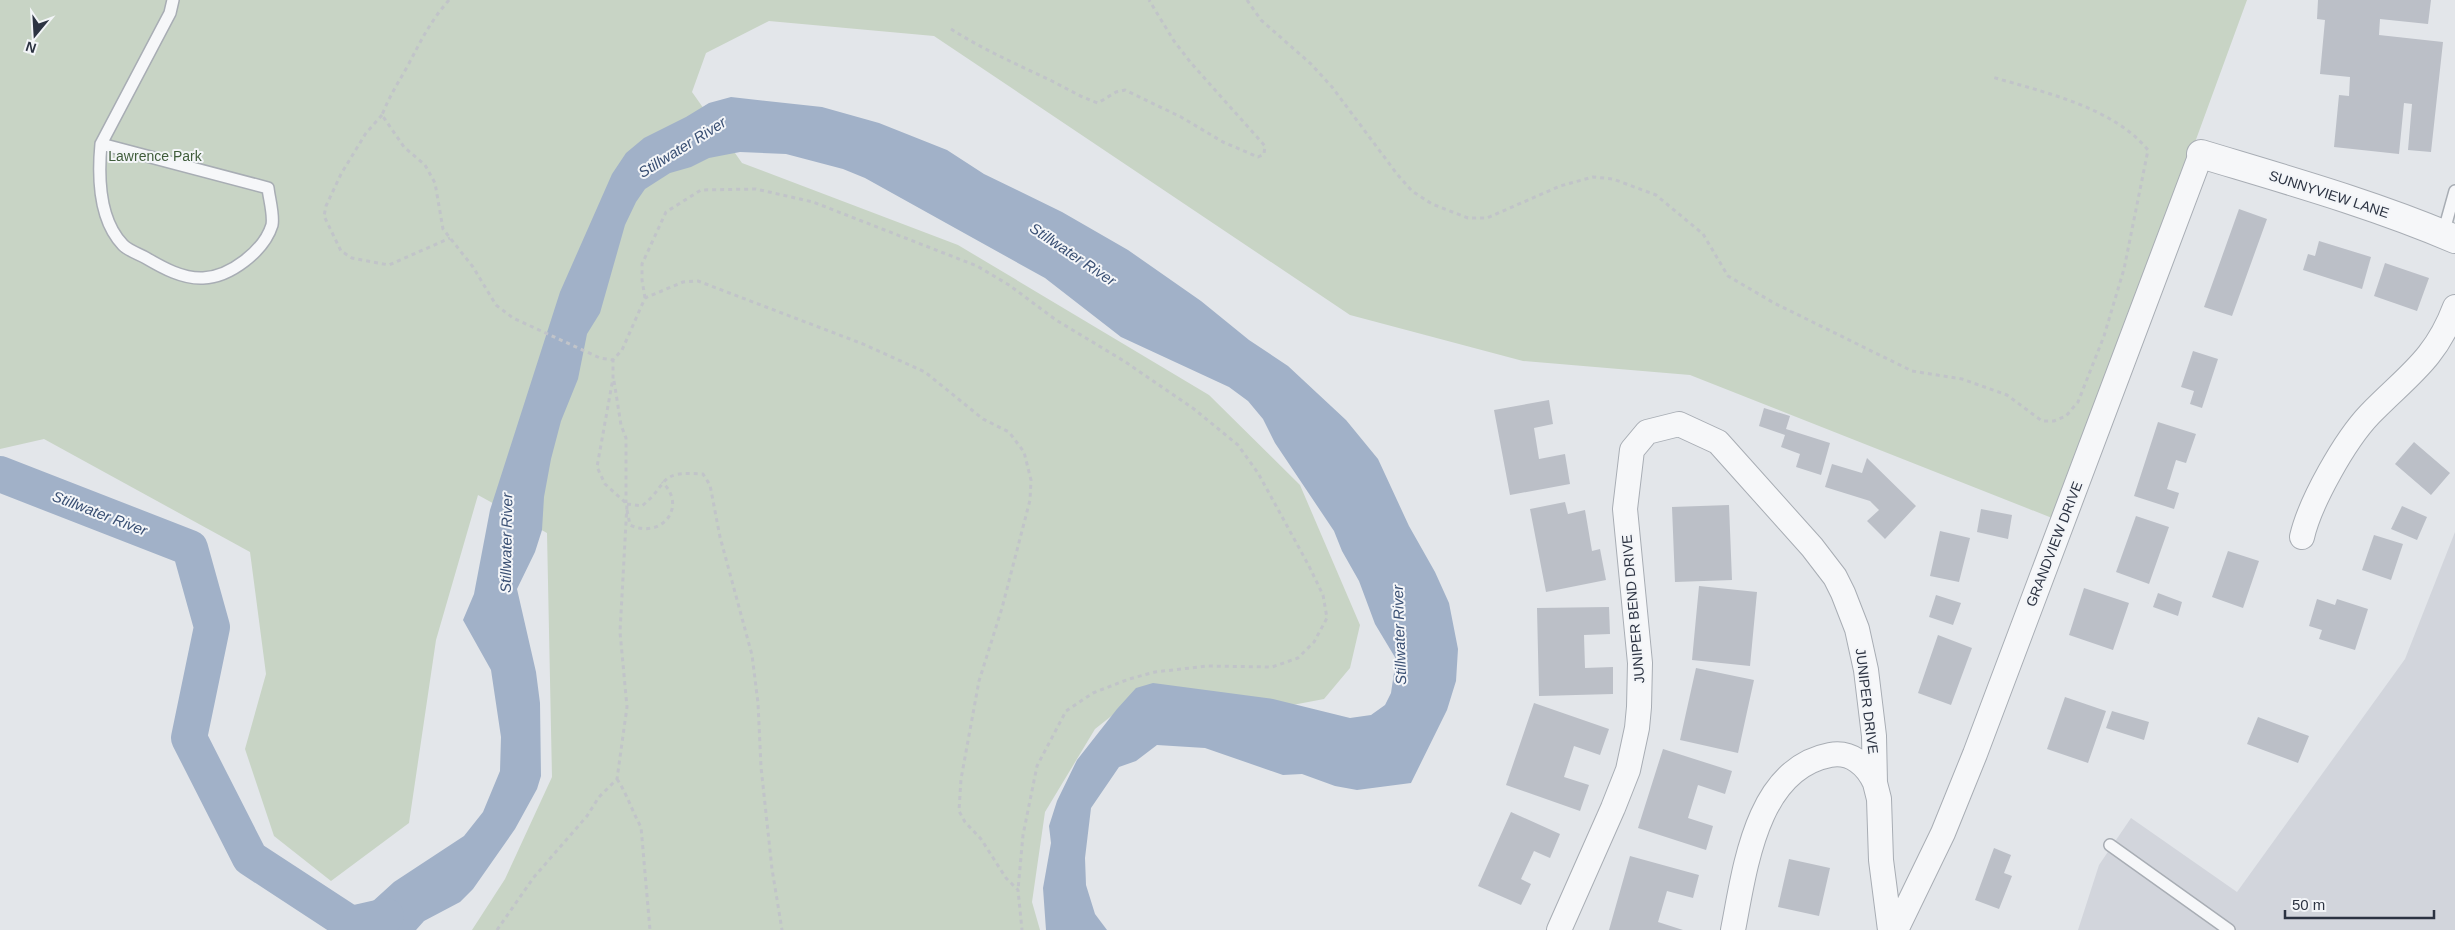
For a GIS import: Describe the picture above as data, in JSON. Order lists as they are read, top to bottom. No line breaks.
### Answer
{"streets":{"street":["SUNNYVIEW LANE","GRANDVIEW DRIVE","JUNIPER BEND DRIVE","JUNIPER DRIVE"]},"crossings":[["SUNNYVIEW LANE","GRANDVIEW DRIVE"],["JUNIPER BEND DRIVE","JUNIPER DRIVE"]],"water":["Stillwater River"],"parks":["Lawrence Park"],"scale_bar":"50 m","north":"bottom"}
